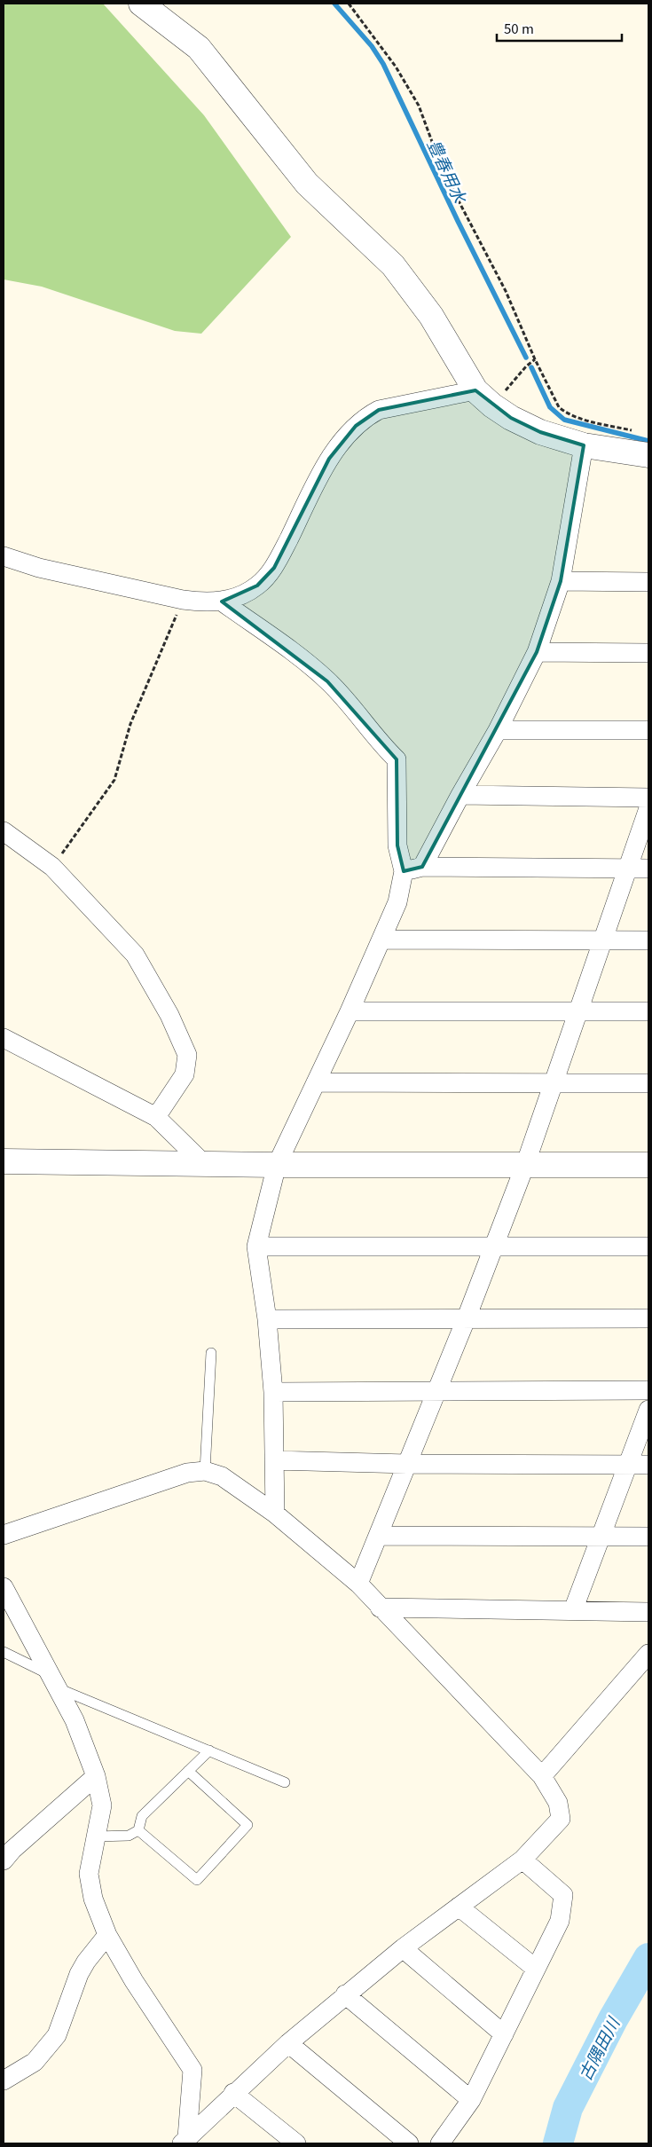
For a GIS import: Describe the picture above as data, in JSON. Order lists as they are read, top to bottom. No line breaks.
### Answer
{"water":["豊春用水","古隅田川"],"scale_bar":"50 m"}
